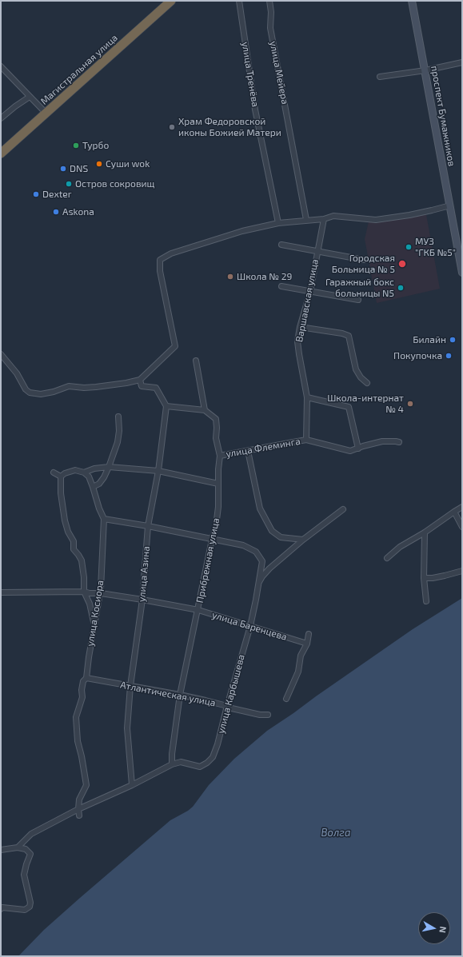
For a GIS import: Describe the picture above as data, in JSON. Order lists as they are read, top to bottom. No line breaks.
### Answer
{"streets":{"highway":["Магистральная улица"],"street":["улица Мейера","улица Тренёва","проспект Бумажников","Варшавская улица","улица Флеминга","Прибрежная улица","улица Азина","улица Косиора","улица Баренцева","Атлантическая улица","улица Карбышева"]},"crossings":[["Варшавская улица","улица Флеминга"],["улица Флеминга","Прибрежная улица"],["Прибрежная улица","улица Баренцева"],["Прибрежная улица","Атлантическая улица"],["Прибрежная улица","улица Карбышева"],["улица Азина","улица Баренцева"],["улица Азина","Атлантическая улица"],["улица Азина","улица Карбышева"],["улица Косиора","улица Баренцева"],["улица Косиора","Атлантическая улица"],["улица Косиора","улица Карбышева"],["улица Баренцева","улица Карбышева"],["Атлантическая улица","улица Карбышева"]],"water":["Волга"],"places":["Храм Федоровской иконы Божией Матери","Турбо","Суши wok","DNS","Остров сокровищ","Dexter","Askona","МУЗ \"ГКБ №5\"","Городская Больница № 5","Школа № 29","Гаражный бокс больницы N5","Билайн","Покупочка","Школа-интернат № 4"],"north":"right"}
